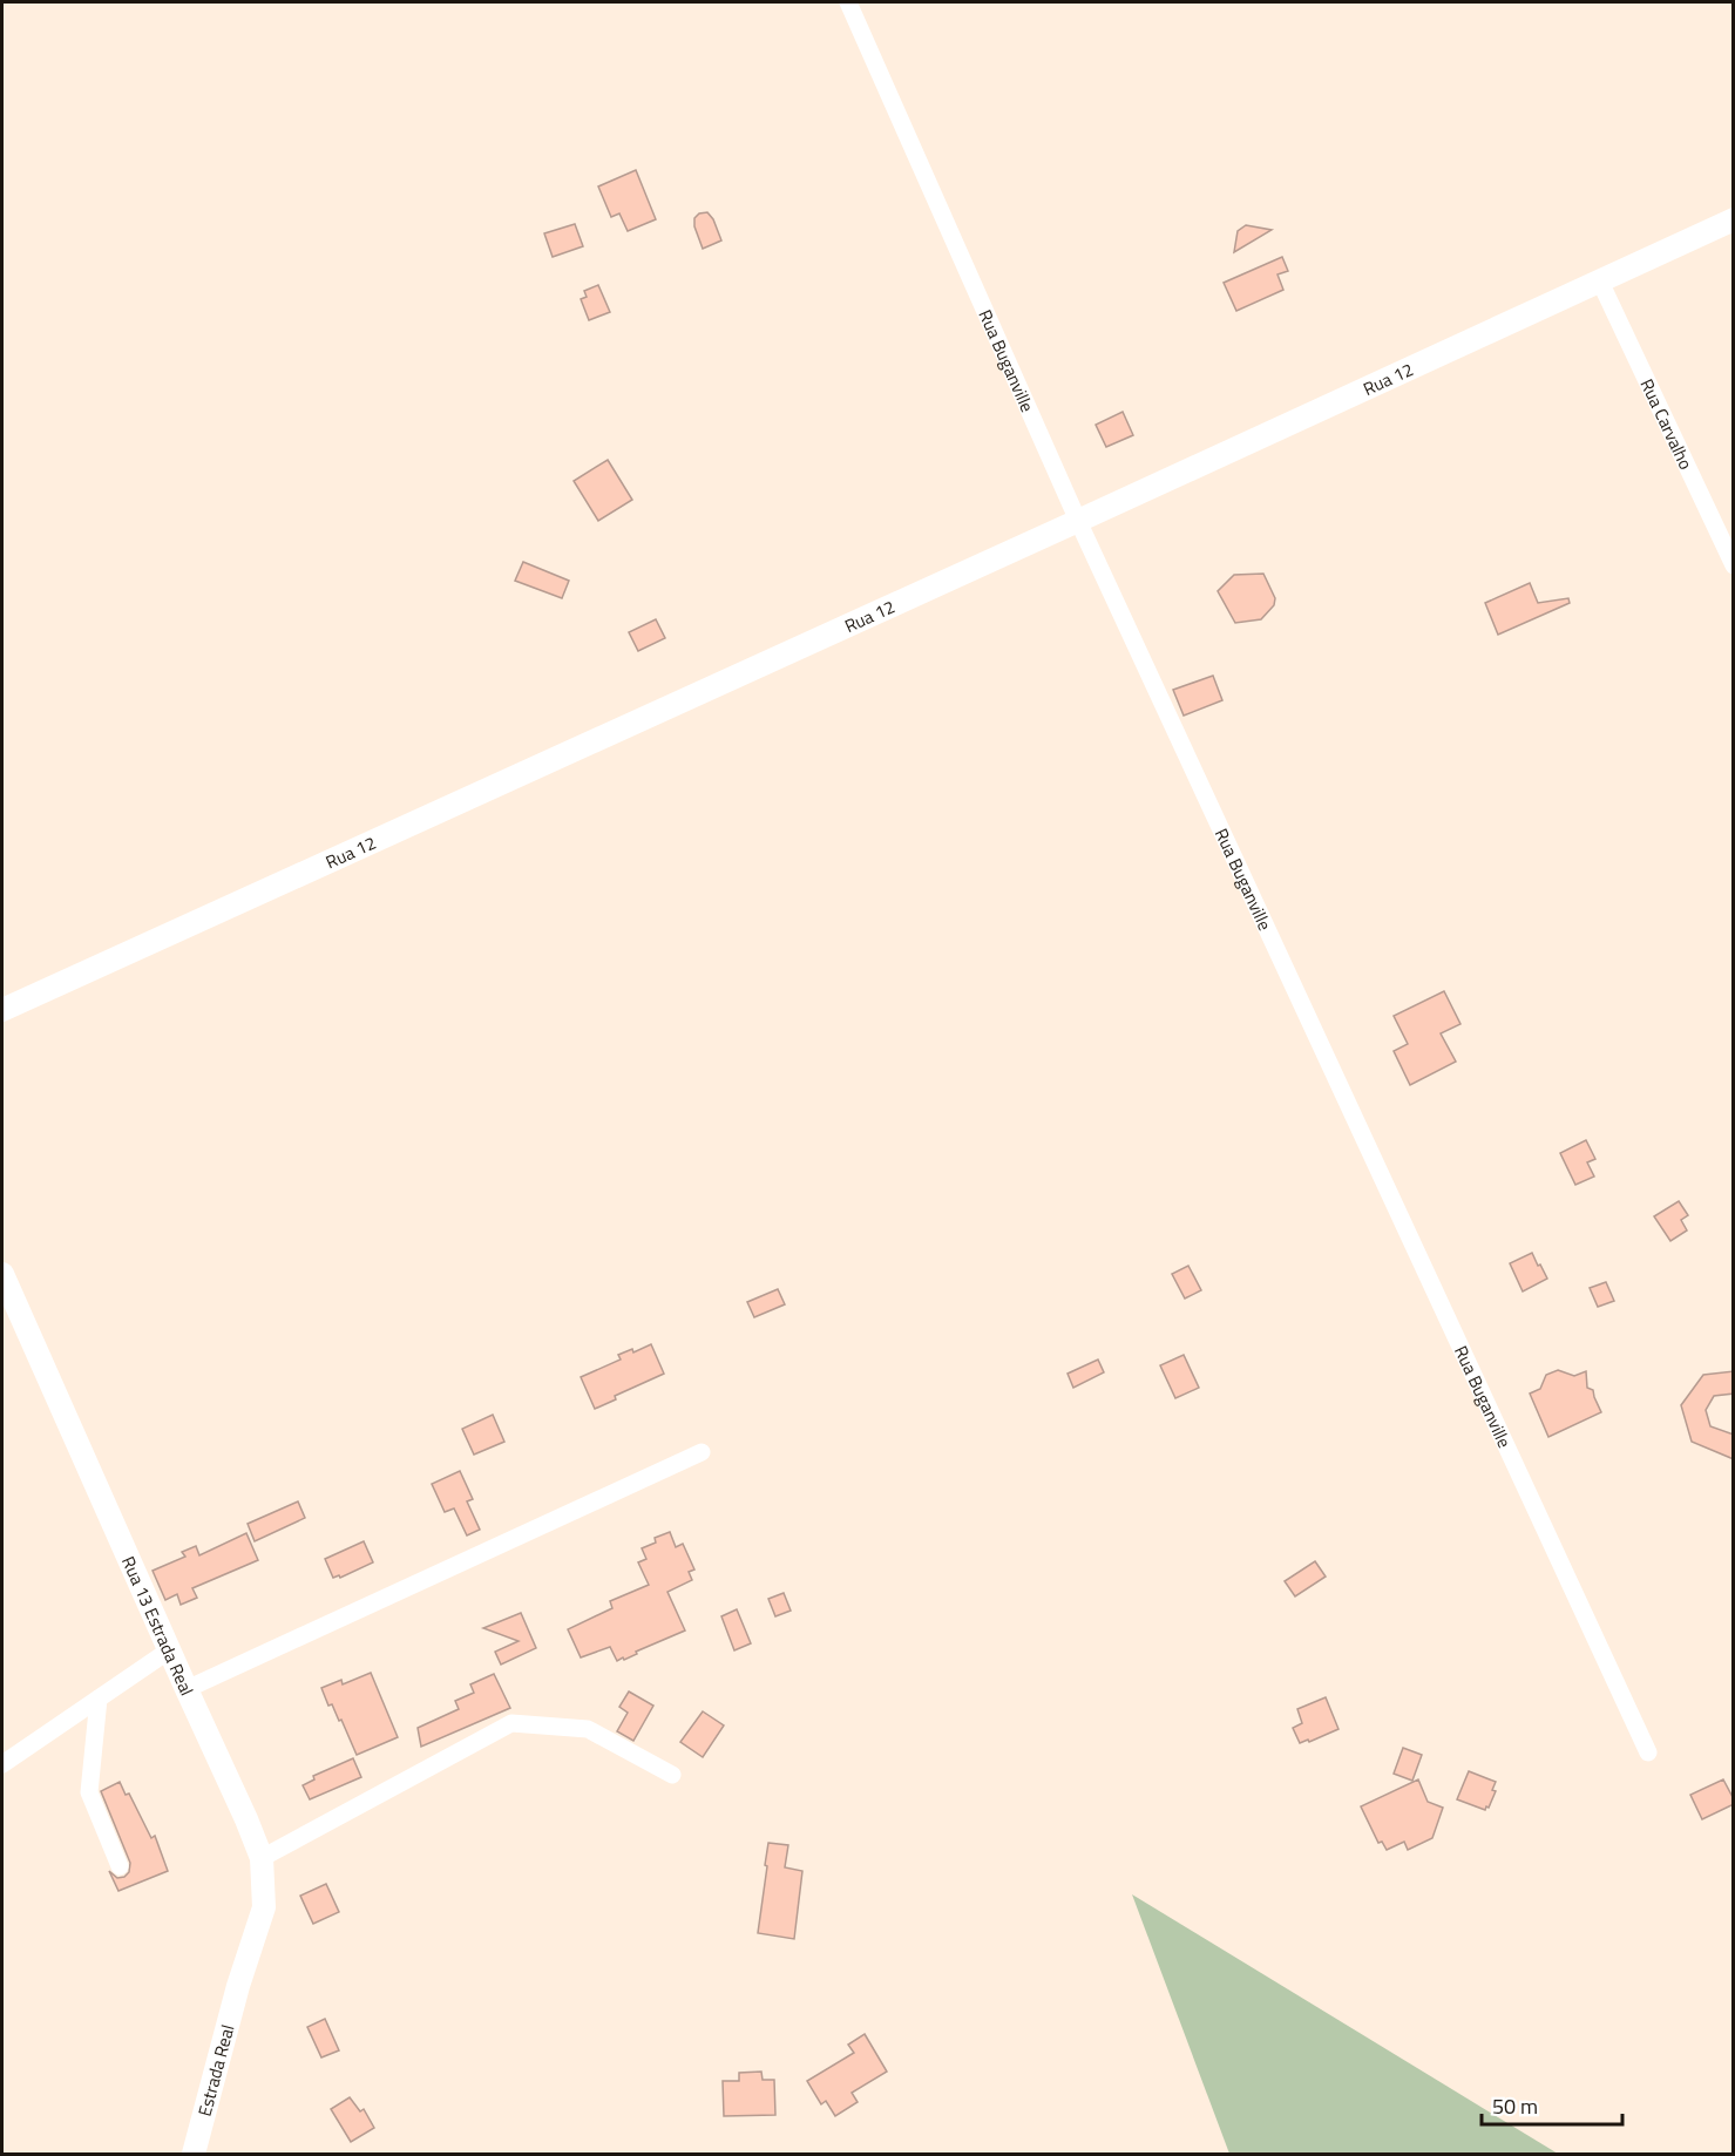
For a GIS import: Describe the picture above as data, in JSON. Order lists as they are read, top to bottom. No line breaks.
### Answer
{"streets":{"street":["Rua Buganville","Rua 12","Rua Carvalho","Rua 13 Estrada Real","Estrada Real"]},"crossings":[["Rua Buganville","Rua 12"],["Rua 12","Rua Carvalho"],["Rua 13 Estrada Real","Estrada Real"]],"scale_bar":"50 m"}
